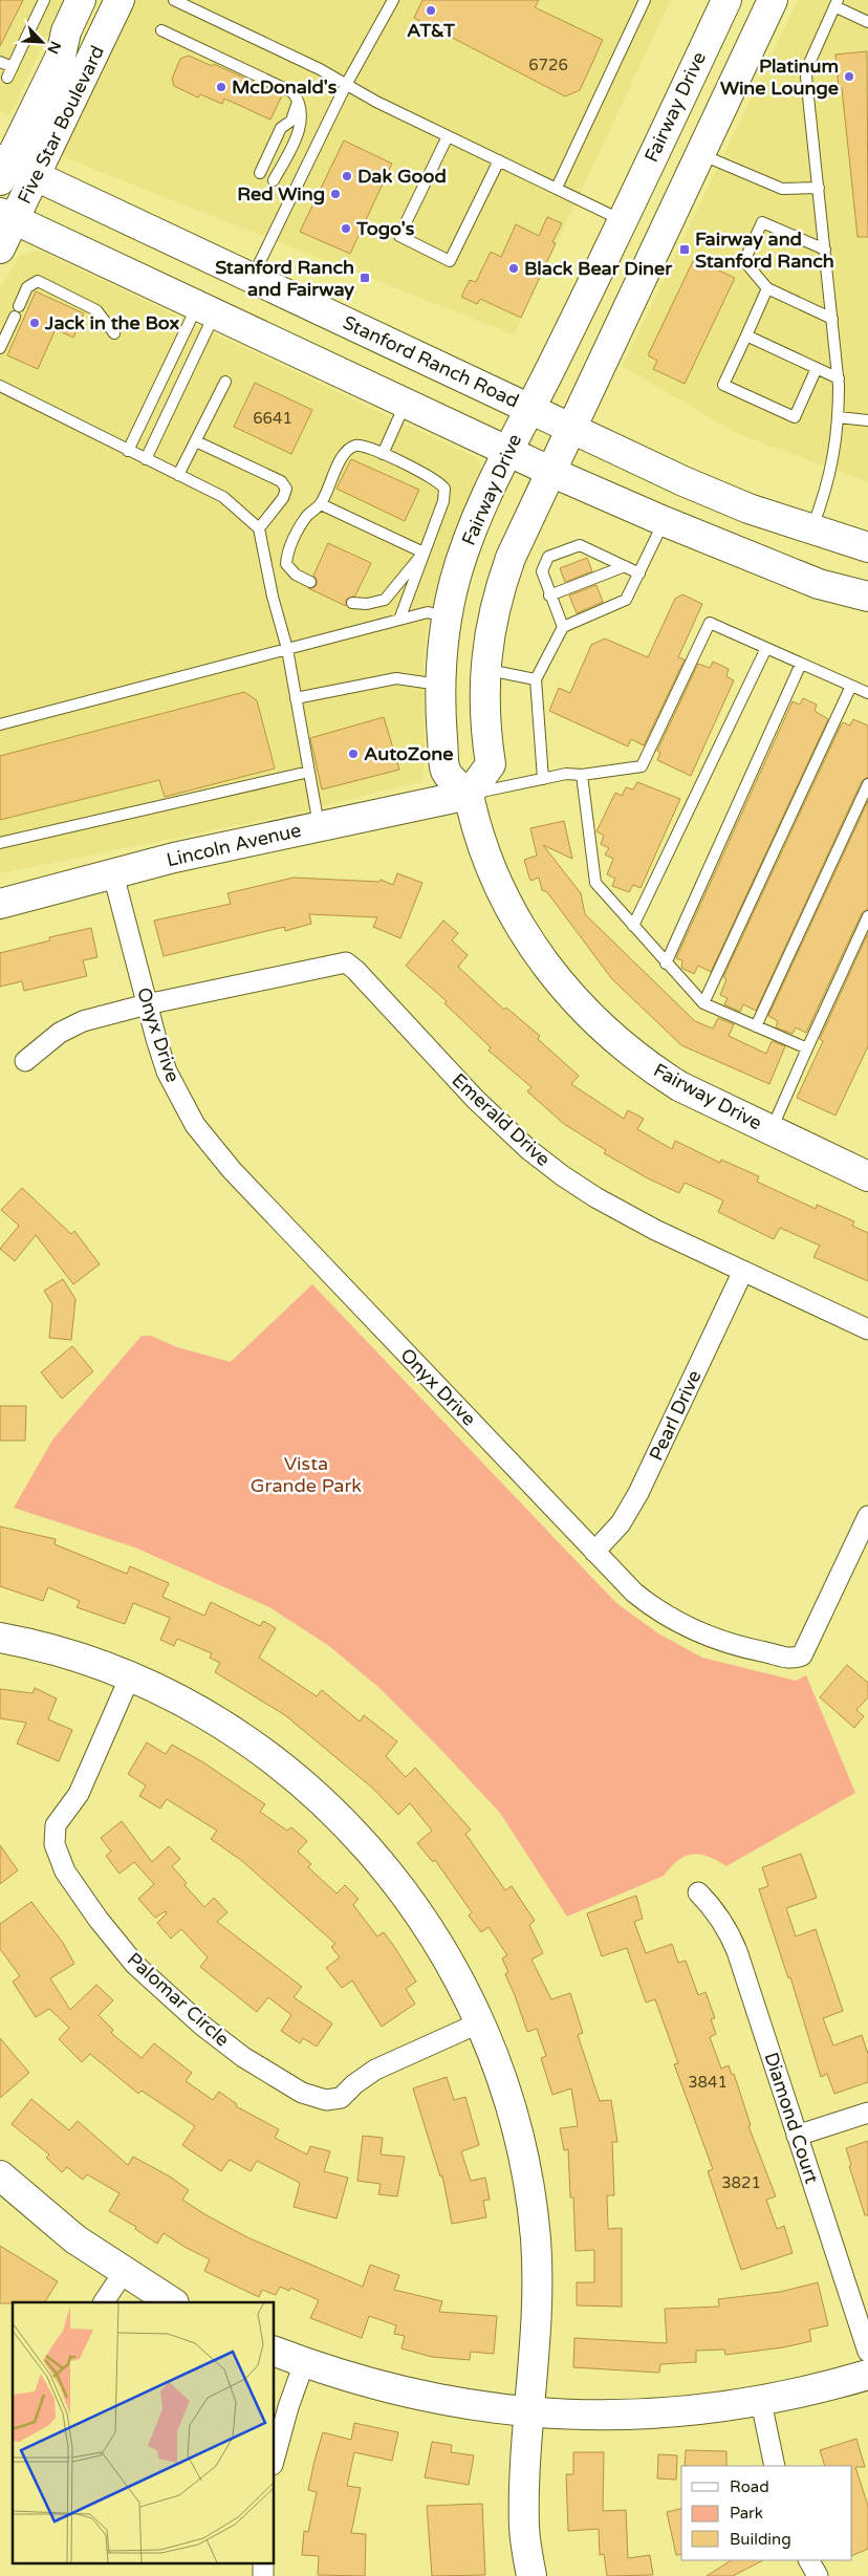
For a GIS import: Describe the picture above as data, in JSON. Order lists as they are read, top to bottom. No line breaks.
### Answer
{"streets":{"street":["Fairway Drive","Five Star Boulevard","Stanford Ranch Road","Lincoln Avenue","Onyx Drive","Emerald Drive","Pearl Drive","Palomar Circle","Diamond Court"]},"crossings":[["Fairway Drive","Stanford Ranch Road"],["Fairway Drive","Lincoln Avenue"],["Five Star Boulevard","Stanford Ranch Road"],["Lincoln Avenue","Onyx Drive"],["Onyx Drive","Emerald Drive"],["Onyx Drive","Pearl Drive"],["Emerald Drive","Pearl Drive"]],"parks":["Vista Grande Park"],"places":{"other":["AT&T","Platinum Wine Lounge","McDonald's","Dak Good","Red Wing","Togo's","Black Bear Diner","Jack in the Box","AutoZone"],"transit":["Fairway and Stanford Ranch","Stanford Ranch and Fairway"]},"house_numbers":["6726","6641","3841","3821"],"legend":["Road","Park","Building"],"north":"bottom right"}
